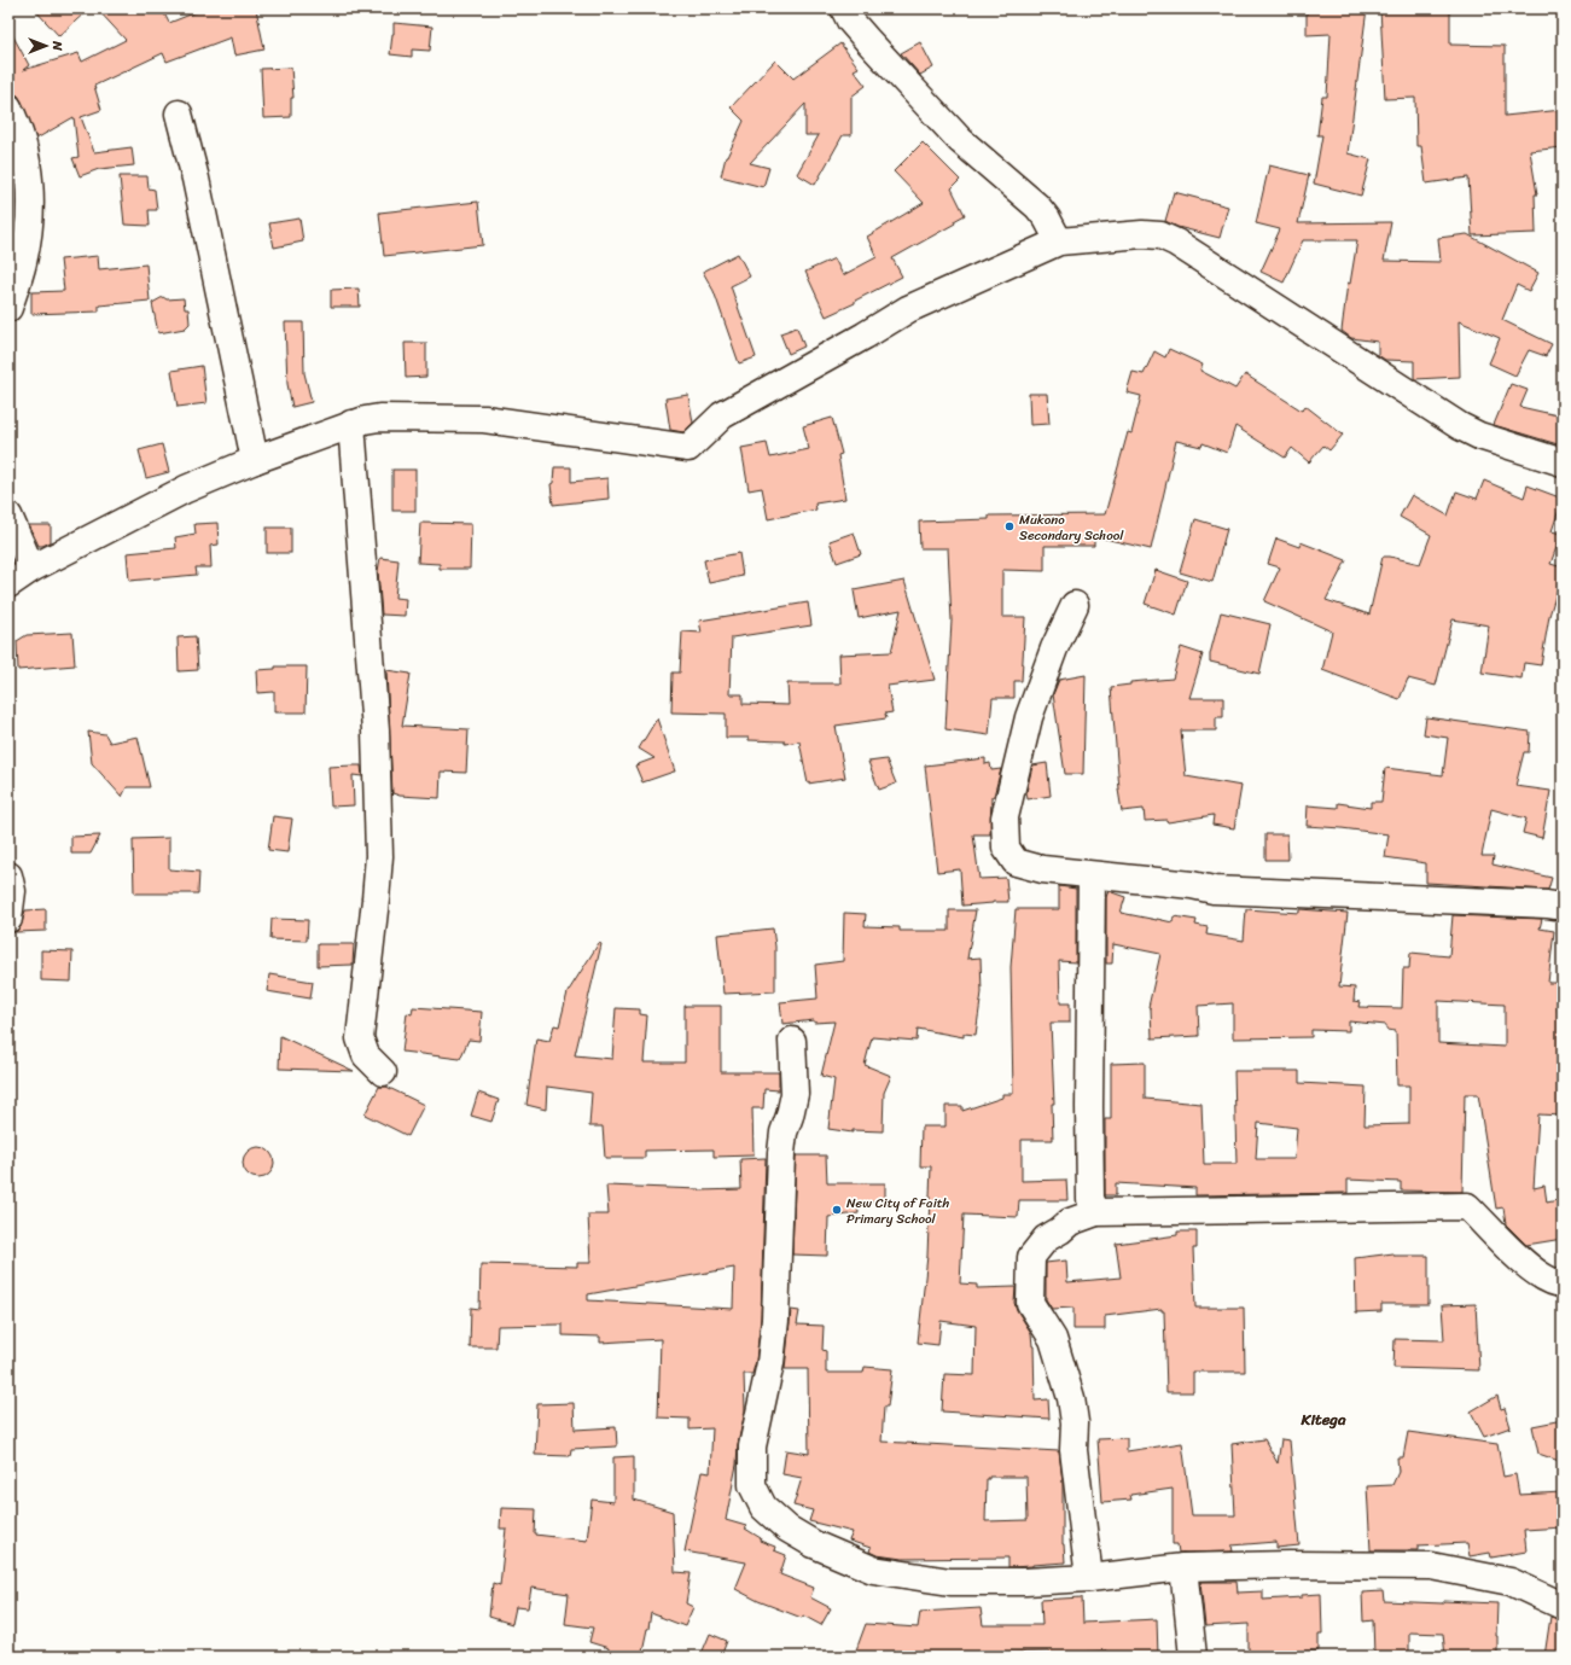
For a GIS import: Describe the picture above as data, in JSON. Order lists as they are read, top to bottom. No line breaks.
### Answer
{"districts":["Kitega"],"places":["Mukono Secondary School","New City of Faith Primary School"],"north":"right"}
